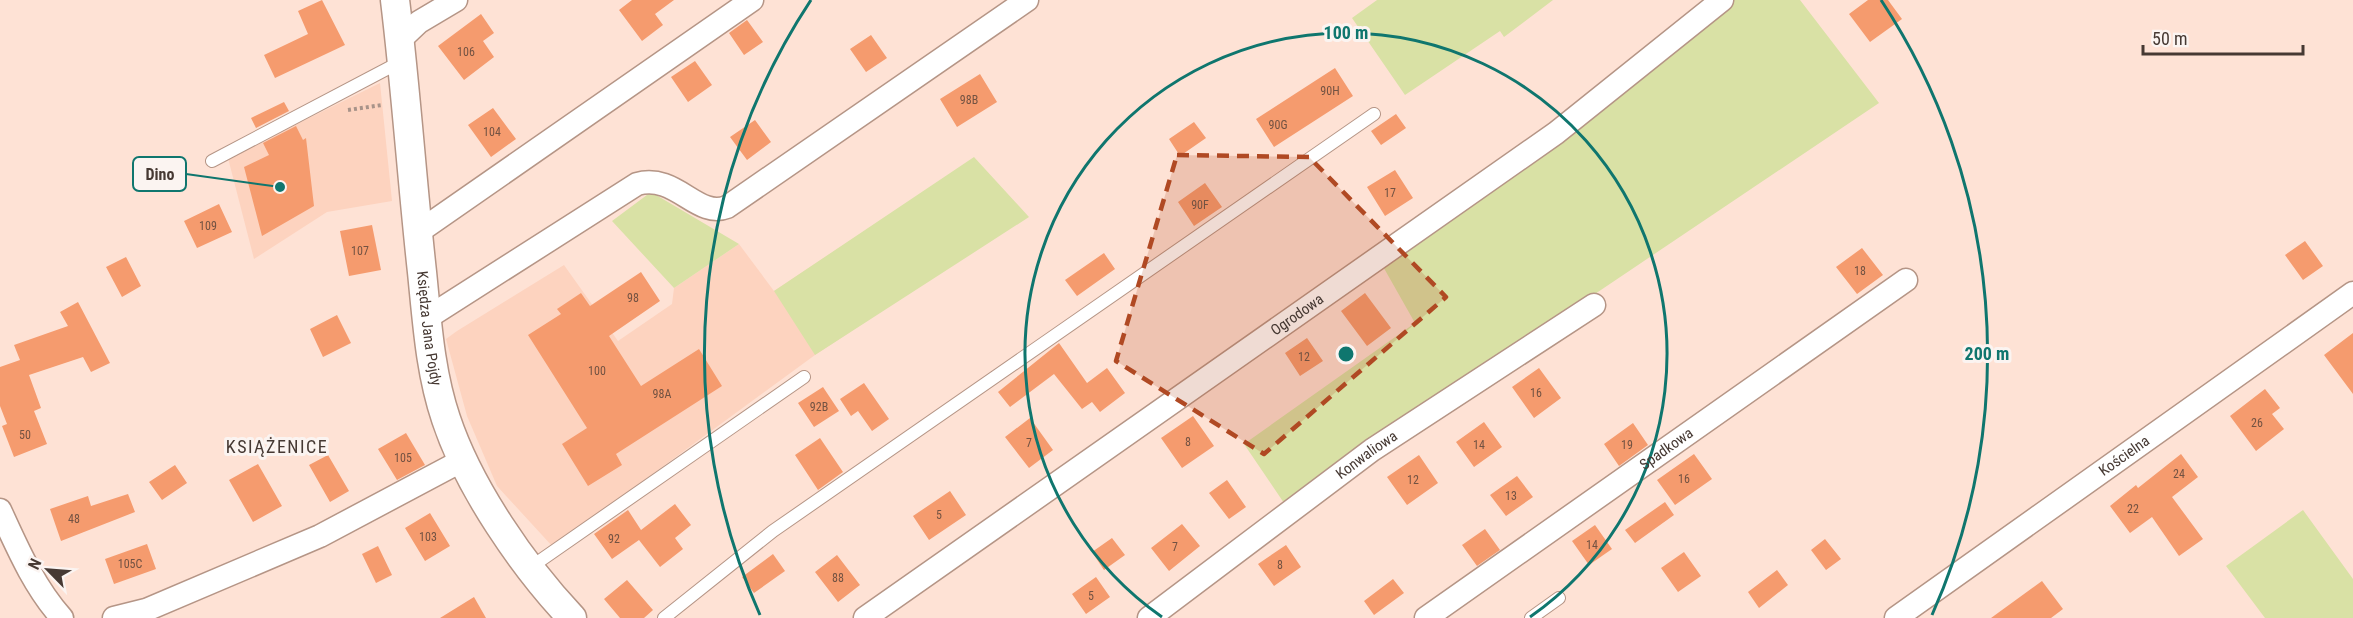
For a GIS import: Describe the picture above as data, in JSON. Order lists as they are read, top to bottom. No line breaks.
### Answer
{"streets":{"street":["Ogrodowa","Księdza Jana Pojdy","Spadkowa","Konwaliowa","Kościelna"]},"districts":["KSIĄŻENICE"],"places":["Dino"],"house_numbers":["106","90H","98B","90G","104","17","90F","109","107","18","98","12","100","16","98A","92B","26","50","8","7","14","19","105","24","16","12","13","22","5","48","103","92","14","7","105C","8","88","5"],"scale_bar":"50 m","north":"top left","rings":["100 m","200 m"]}
